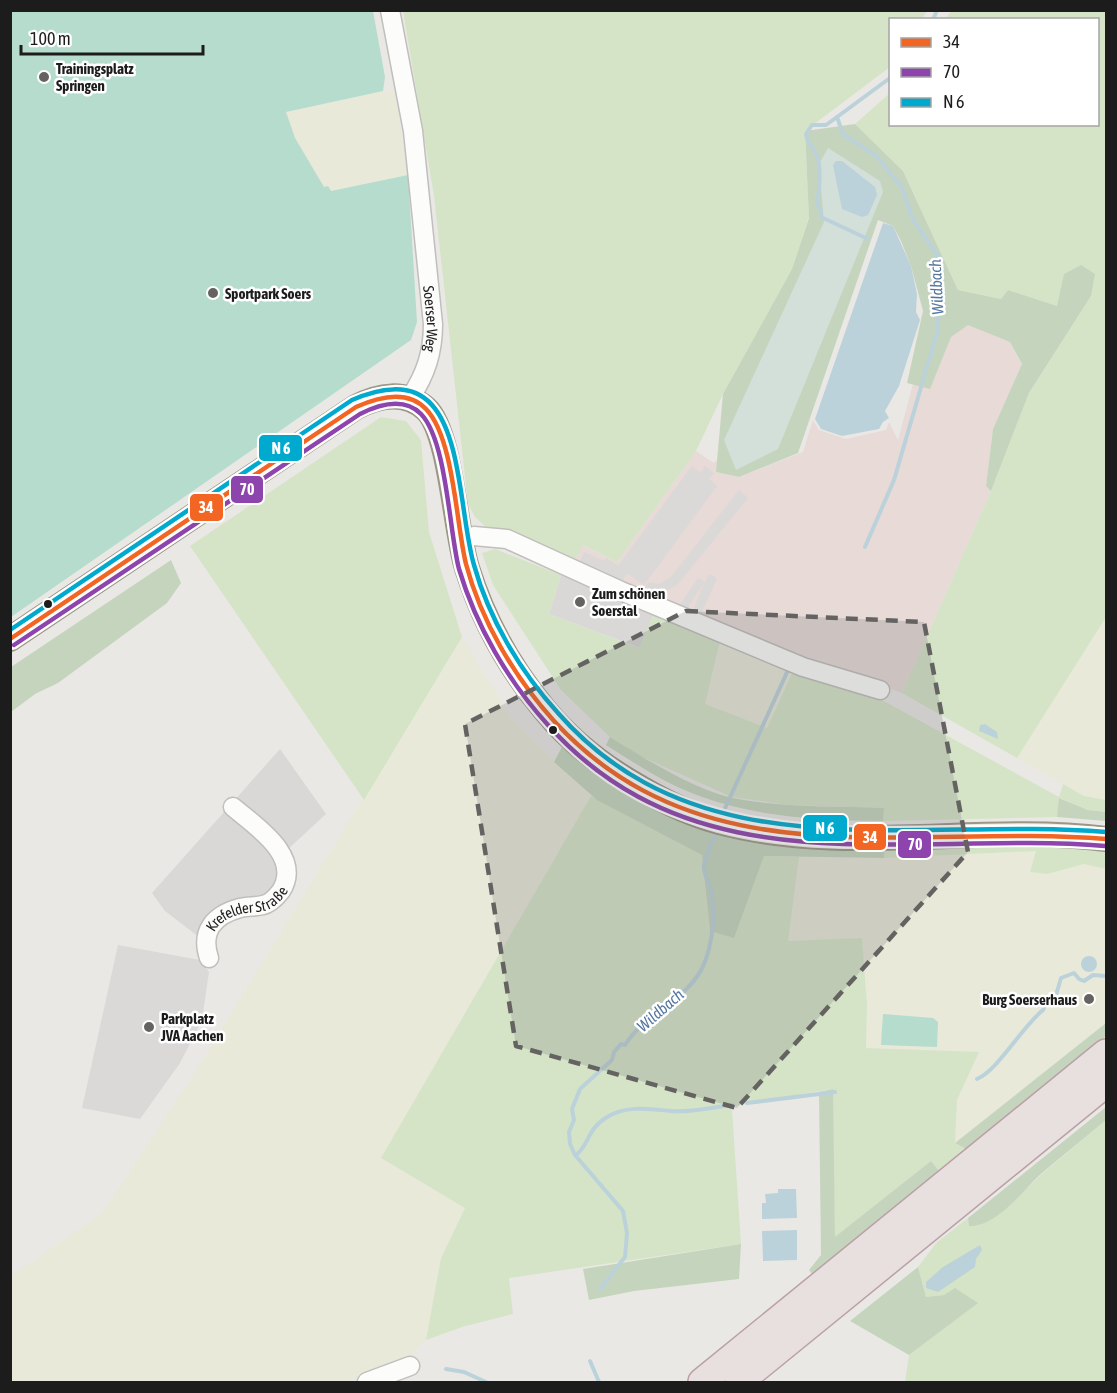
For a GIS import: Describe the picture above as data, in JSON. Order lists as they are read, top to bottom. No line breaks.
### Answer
{"streets":{"street":["Soerser Weg","Krefelder Straße"]},"water":["Wildbach"],"places":["Trainingsplatz Springen","Sportpark Soers","Zum schönen Soerstal","Burg Soerserhaus","Parkplatz JVA Aachen"],"lines":["transit line 34","transit line 70"],"legend":["34","70","N 6"],"scale_bar":"100 m"}
